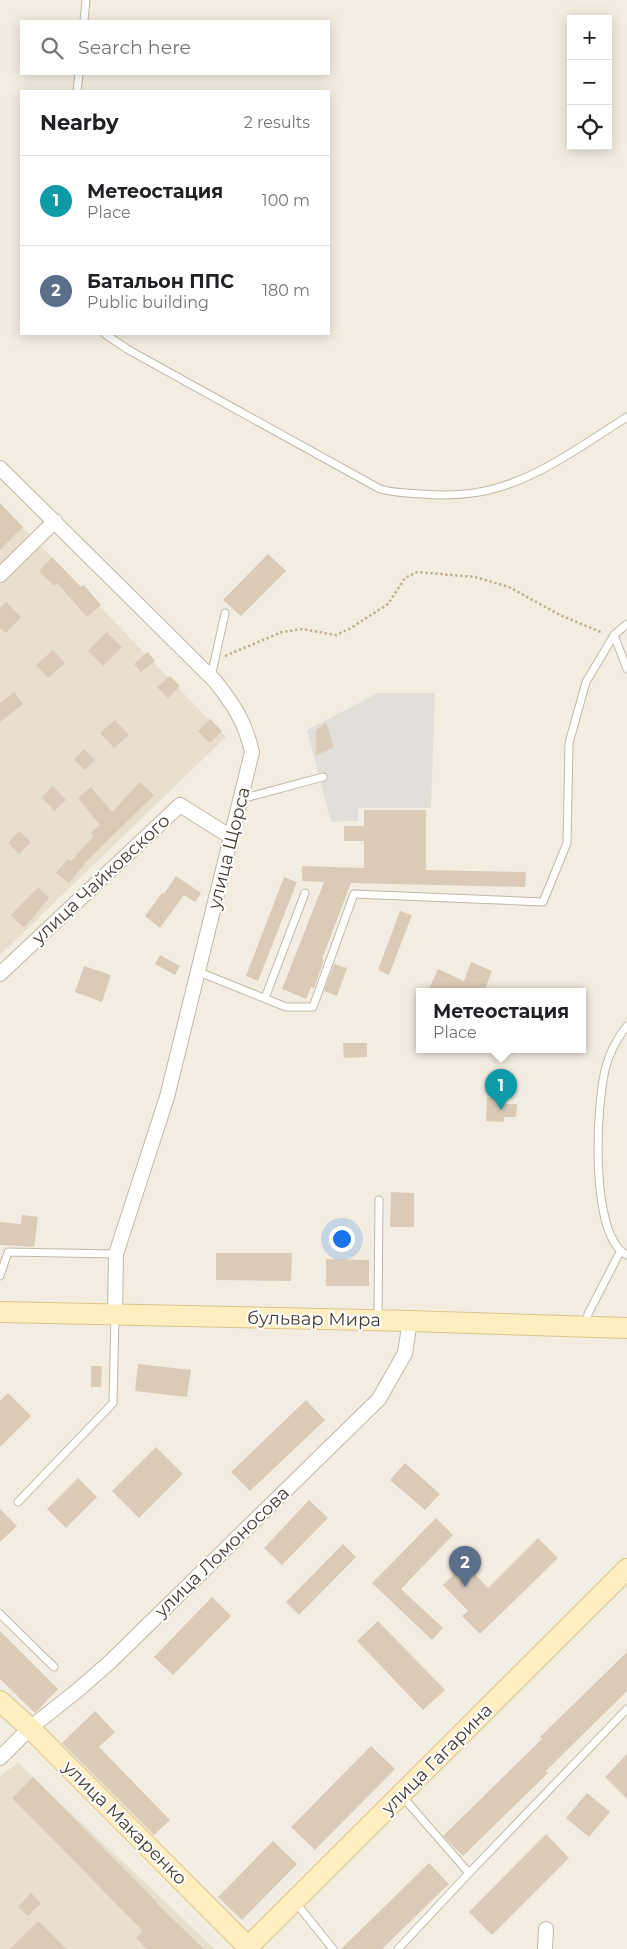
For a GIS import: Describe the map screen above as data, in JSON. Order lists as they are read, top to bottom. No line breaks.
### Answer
{"streets":{"main road":["бульвар Мира","улица Гагарина","улица Макаренко"],"street":["улица Щорса","улица Чайковского","улица Ломоносова"]},"crossings":[["улица Щорса","улица Чайковского"],["улица Щорса","бульвар Мира"],["бульвар Мира","улица Ломоносова"],["улица Ломоносова","улица Макаренко"],["улица Гагарина","улица Макаренко"]],"page":{"map_buttons":["+","−"],"search":"Search here","heading":["Nearby","2 results"],"list":[{"mark":"1","name":"Метеостация","note":"Place","value":"100 m"},{"mark":"2","name":"Батальон ППС","note":"Public building","value":"180 m"}],"popup":["Метеостация","Place"],"pins":["1","2"]}}
